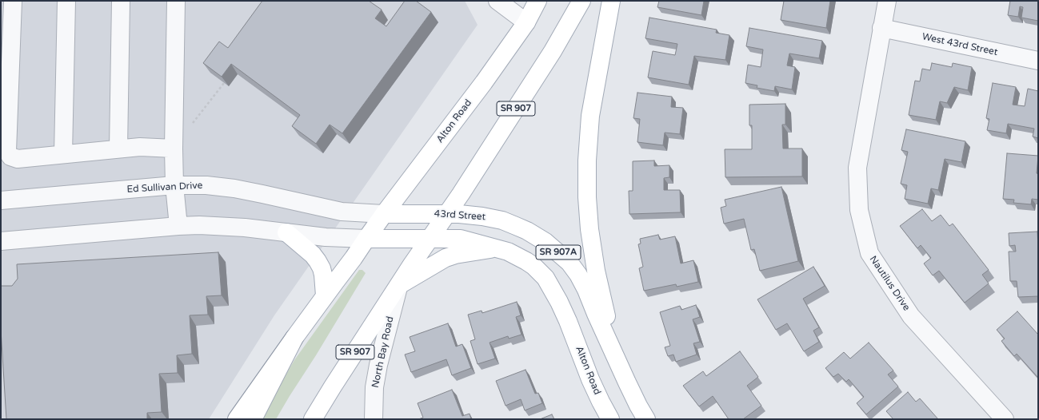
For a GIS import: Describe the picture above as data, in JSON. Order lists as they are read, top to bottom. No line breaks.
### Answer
{"streets":{"main road":["SR 907","Alton Road","43rd Street","SR 907A"],"street":["West 43rd Street","Ed Sullivan Drive","Nautilus Drive","North Bay Road"]},"crossings":[["West 43rd Street","Nautilus Drive"],["SR 907","43rd Street"],["SR 907","SR 907A"],["SR 907","North Bay Road"],["Alton Road","Ed Sullivan Drive"],["Alton Road","43rd Street"],["Alton Road","SR 907A"],["Ed Sullivan Drive","43rd Street"],["43rd Street","SR 907A"]]}
